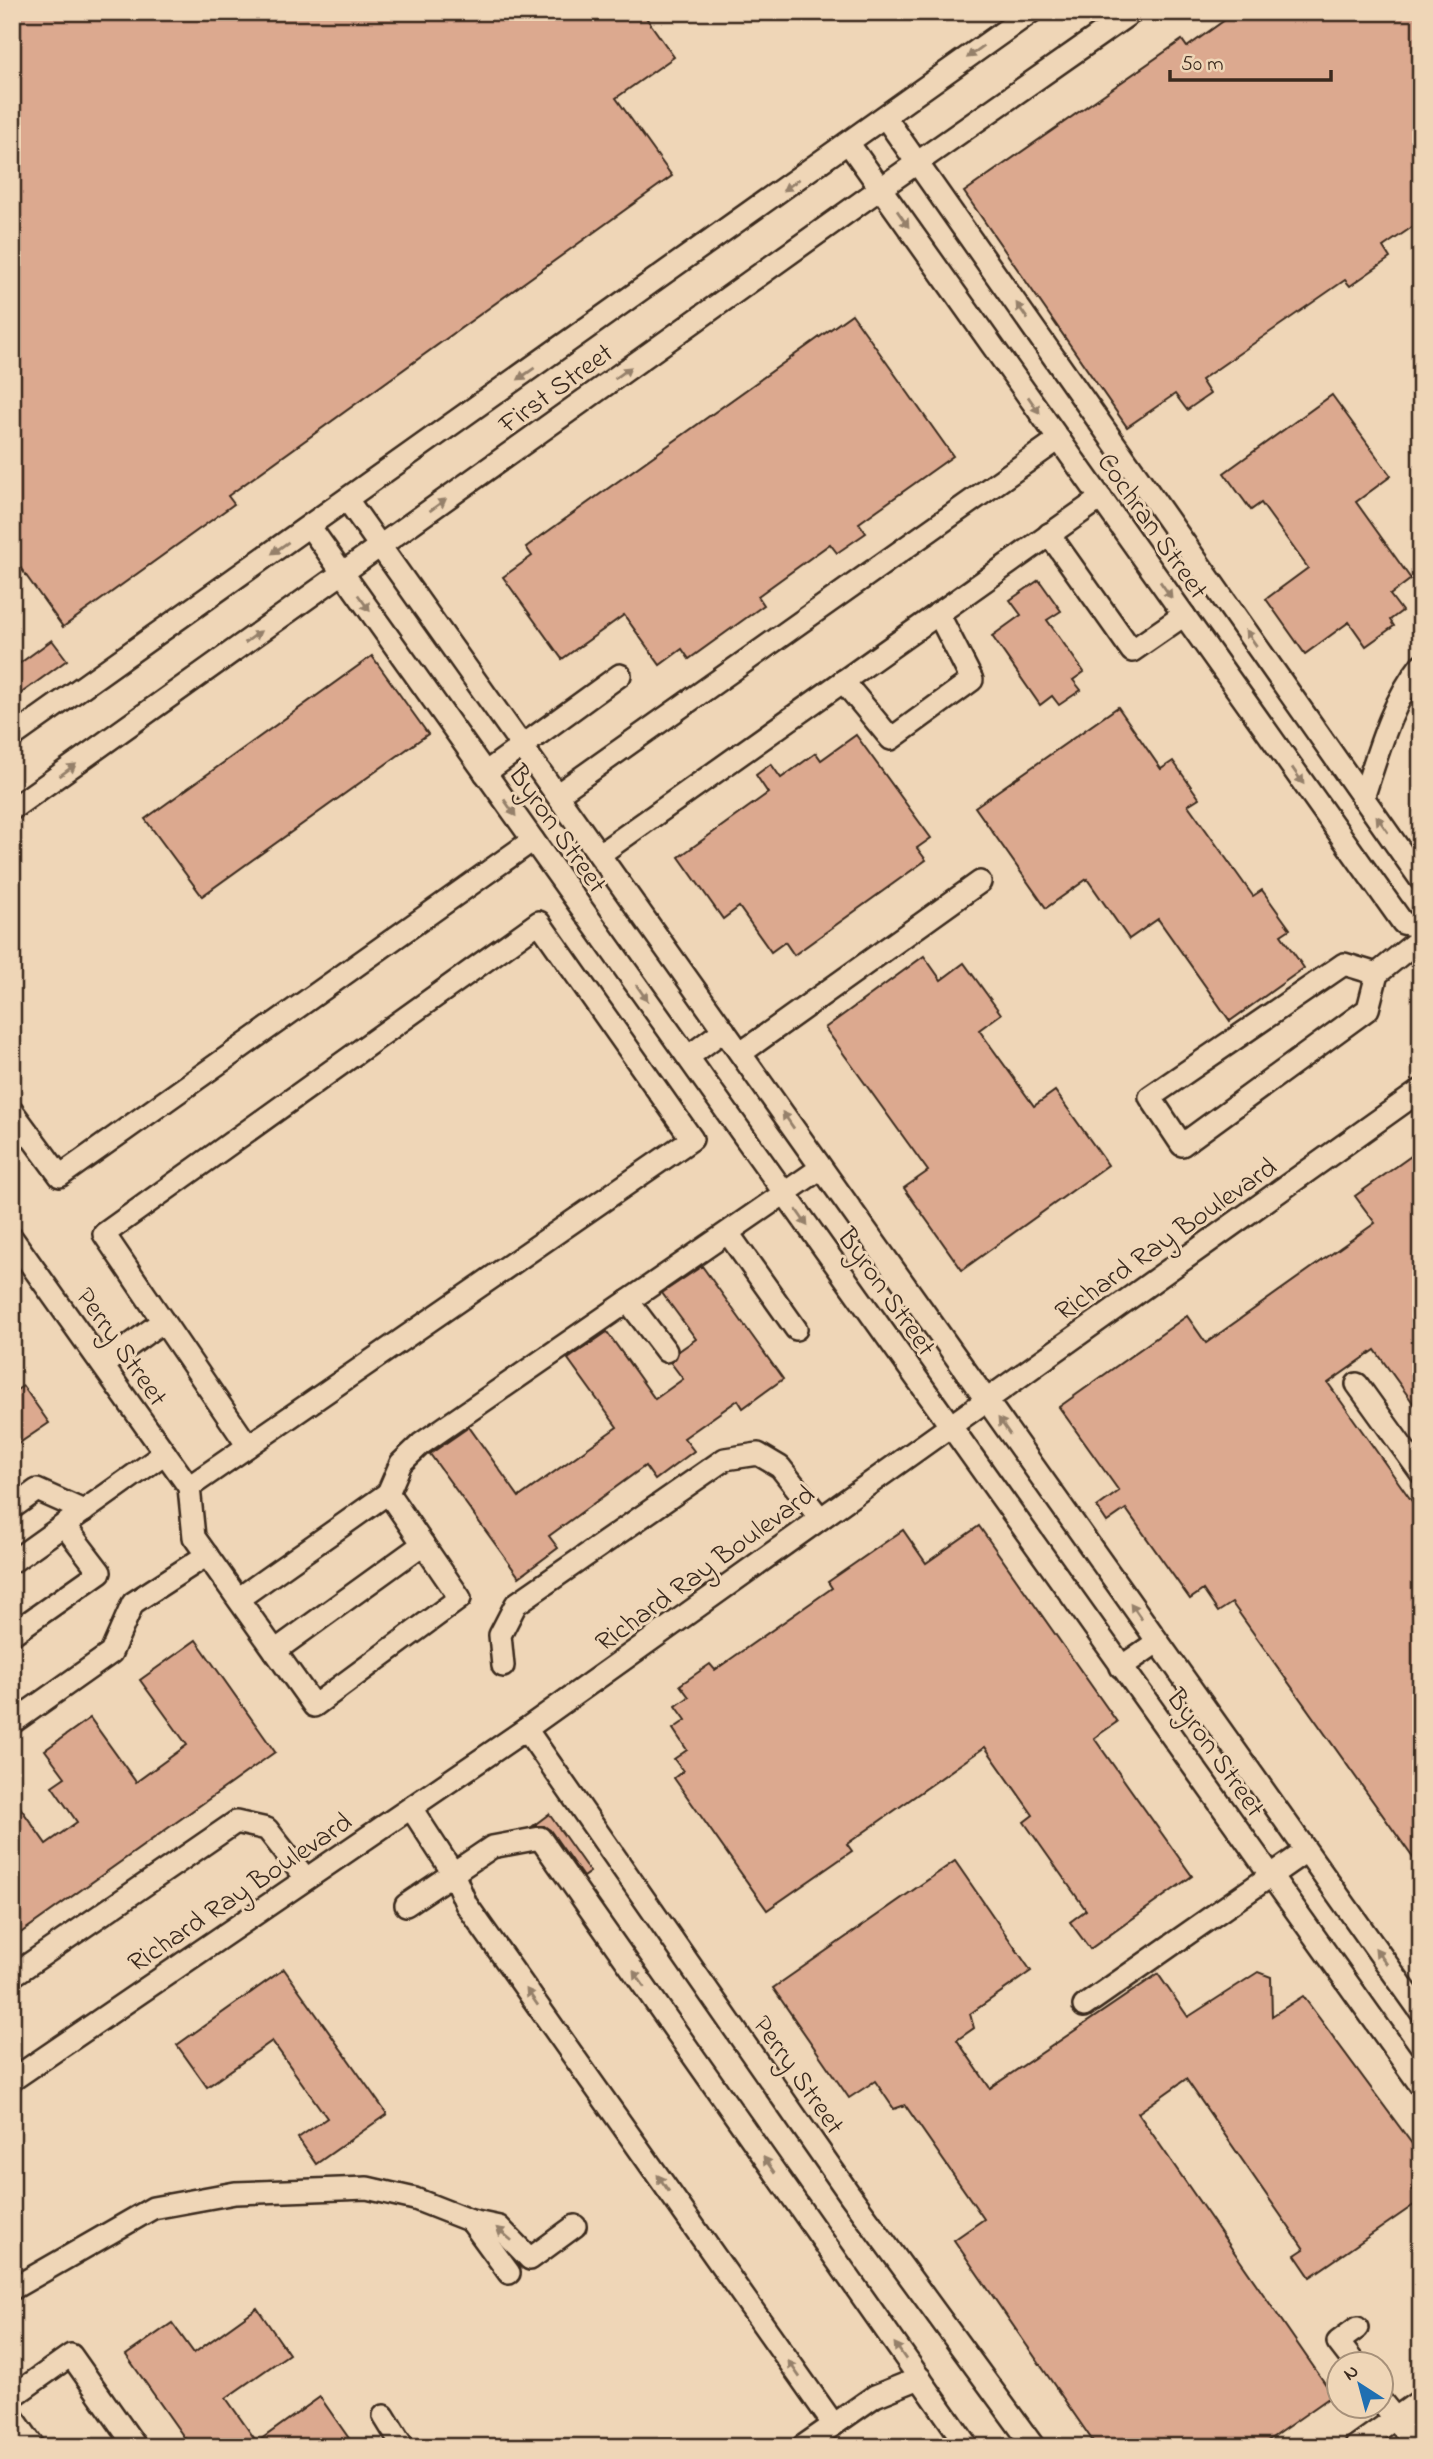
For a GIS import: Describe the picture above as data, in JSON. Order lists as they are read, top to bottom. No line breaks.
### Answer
{"streets":{"street":["First Street","Cochran Street","Byron Street","Richard Ray Boulevard","Perry Street"]},"crossings":[["First Street","Cochran Street"],["First Street","Byron Street"],["Byron Street","Richard Ray Boulevard"],["Richard Ray Boulevard","Perry Street"]],"scale_bar":"50 m","north":"top left"}
